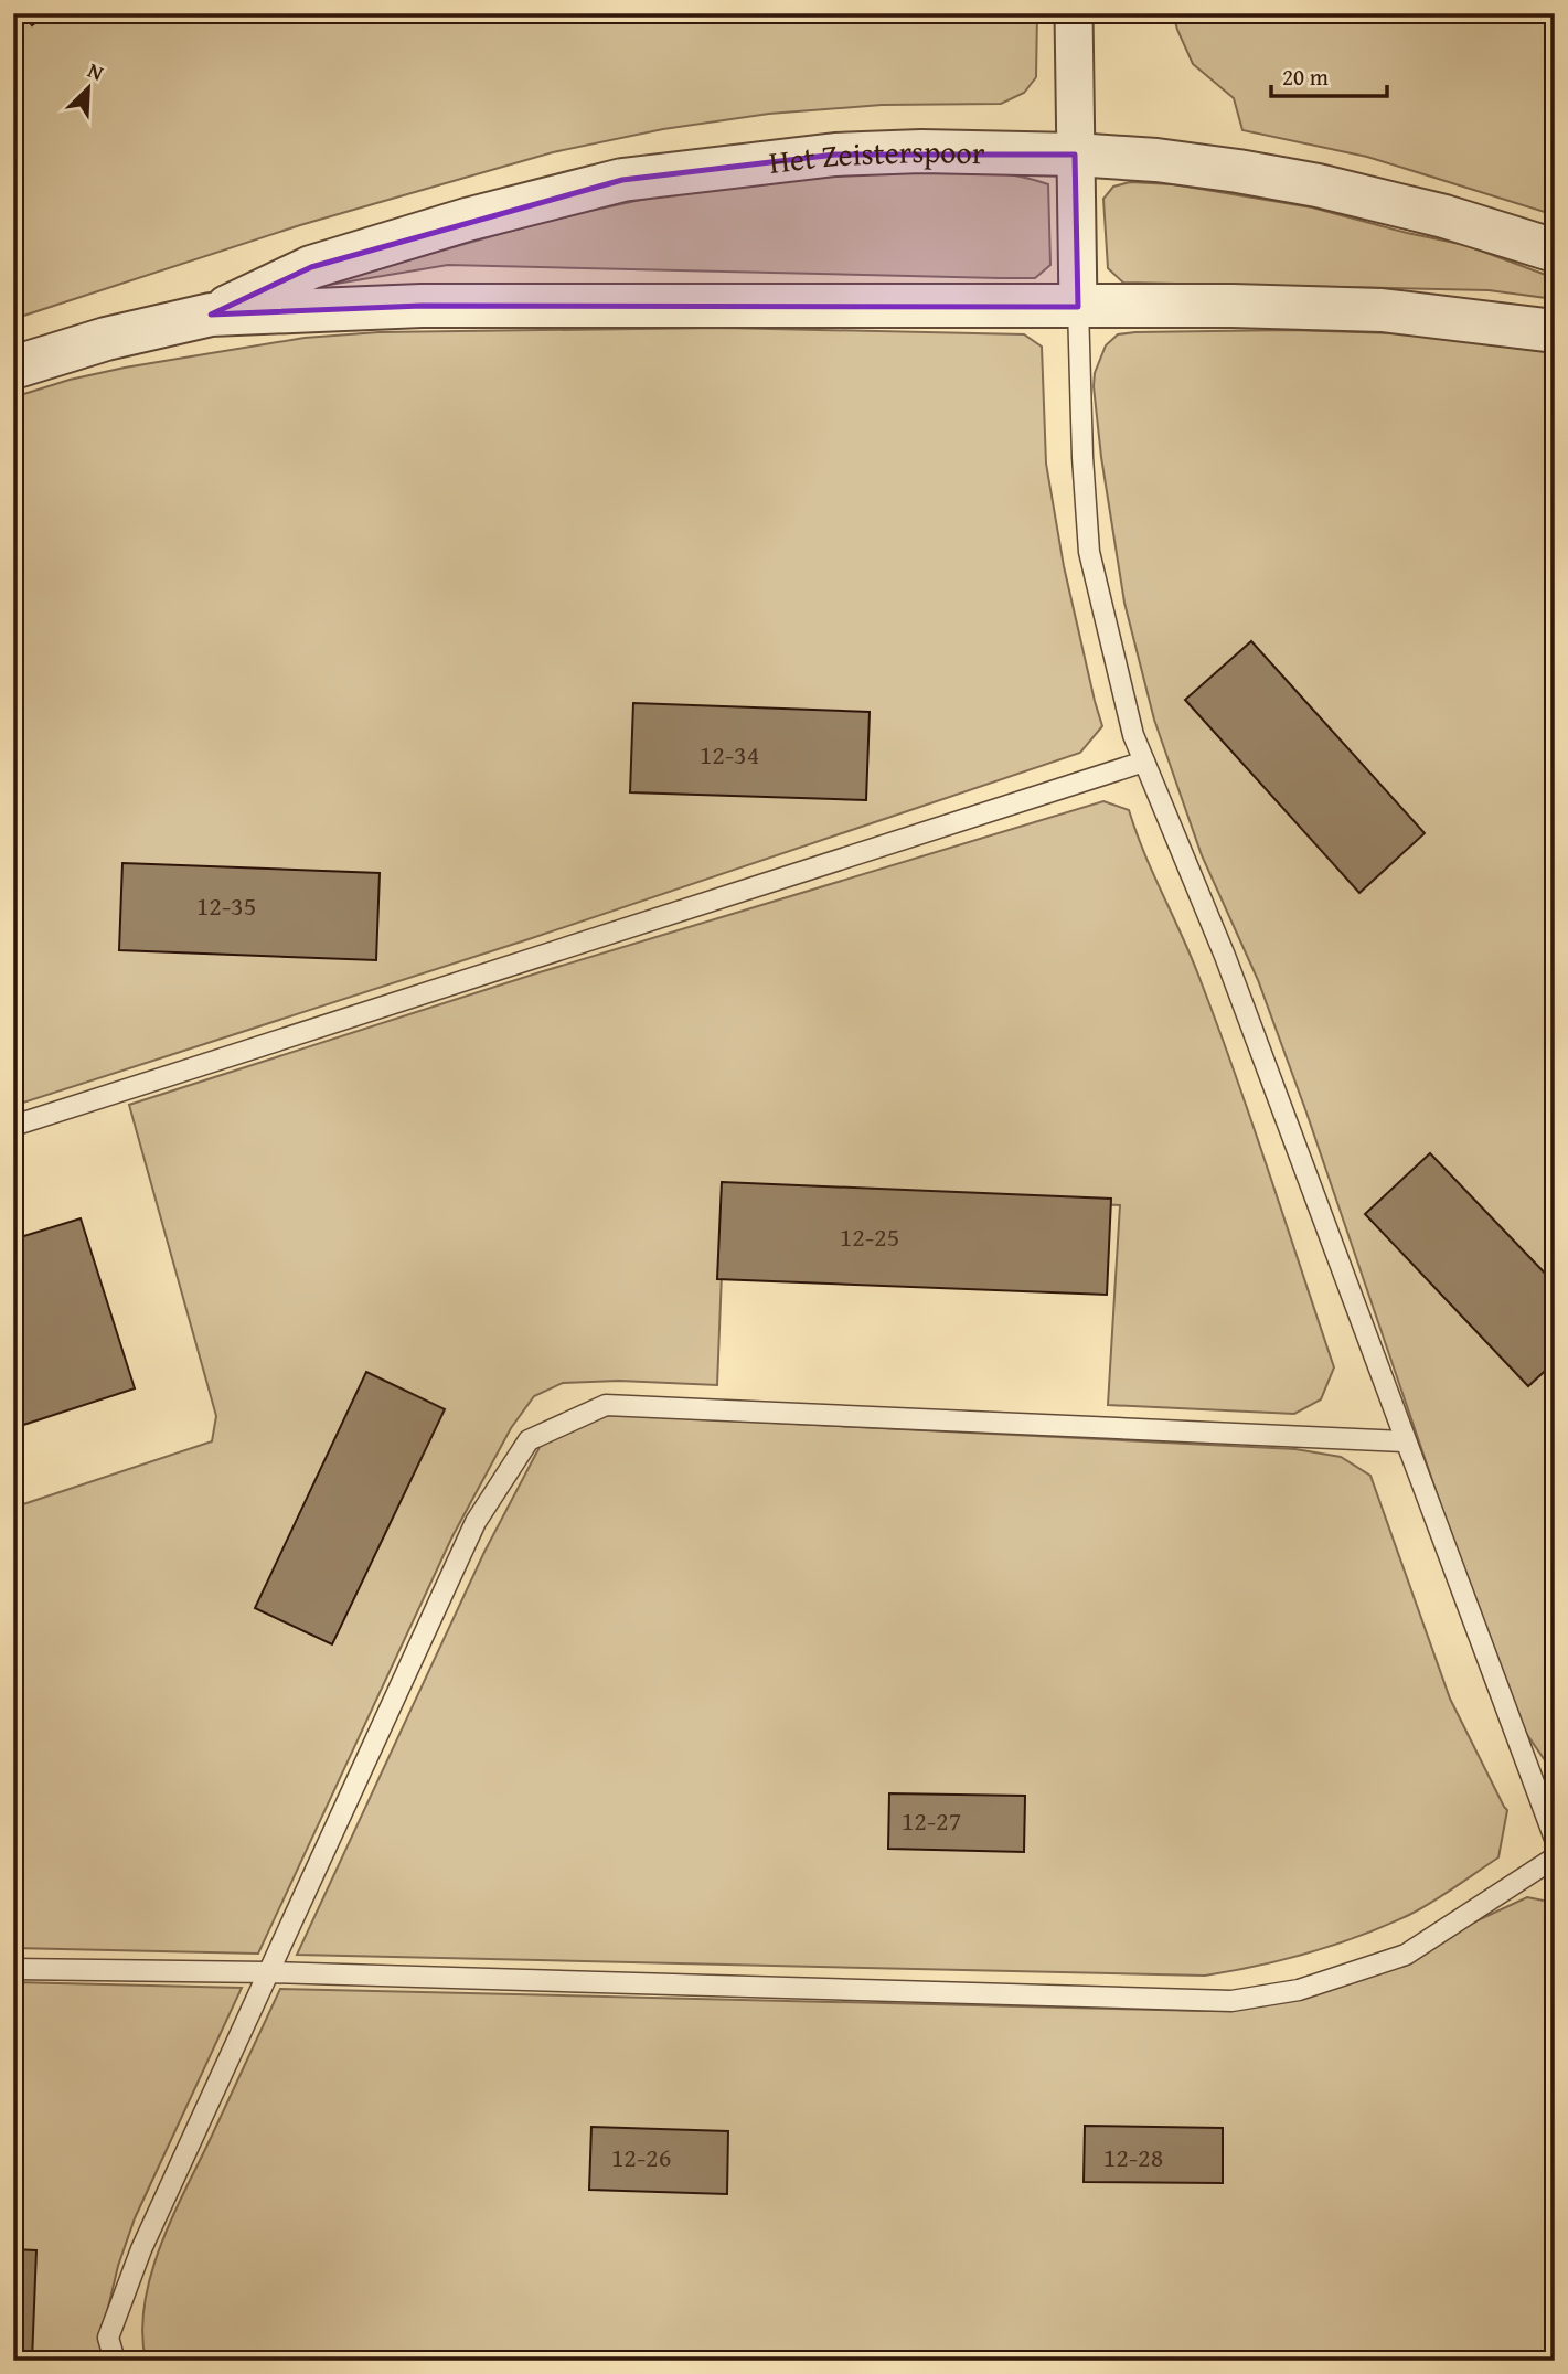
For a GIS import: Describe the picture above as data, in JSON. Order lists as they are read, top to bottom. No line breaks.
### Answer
{"streets":{"street":["Het Zeisterspoor"]},"house_numbers":["12-34","12-35","12-25","12-27","12-26","12-28"],"scale_bar":"20 m","north":"top right"}
